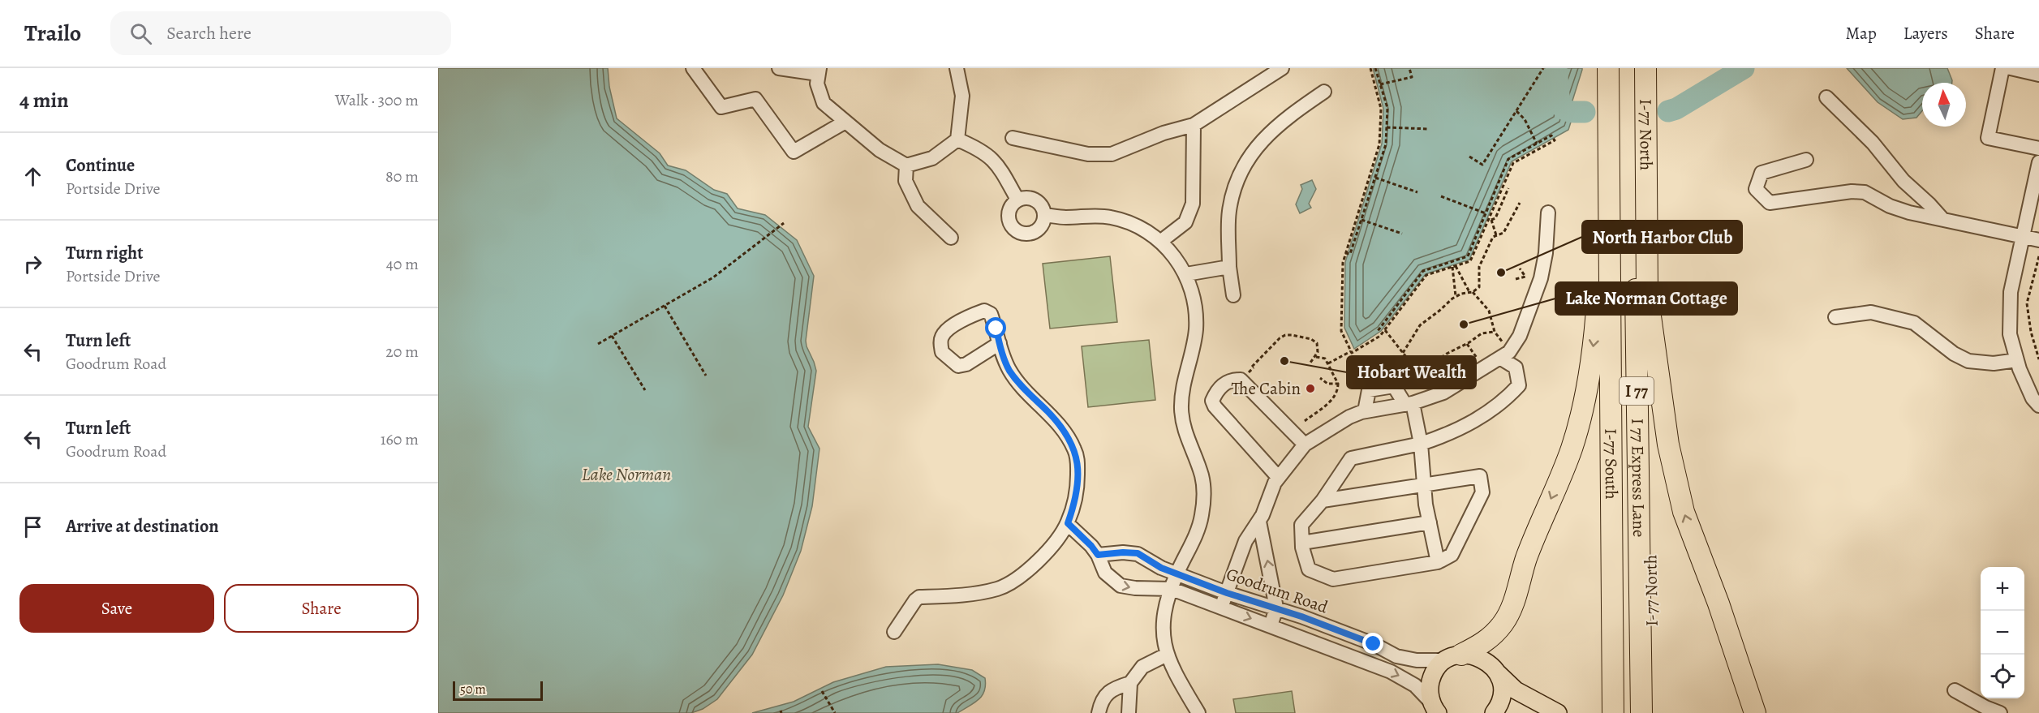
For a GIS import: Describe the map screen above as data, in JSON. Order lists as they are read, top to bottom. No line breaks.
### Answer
{"streets":{"highway":["I-77 North","I 77","I-77 South","I 77 Express Lane"],"street":["Goodrum Road"]},"water":["Lake Norman"],"places":["North Harbor Club","Lake Norman Cottage","Hobart Wealth","The Cabin"],"scale_bar":"50 m","north":"top","page":{"header":"Trailo","search":"Search here","nav":["Map","Layers","Share"],"heading":["4 min","Walk · 300 m"],"list":[["Continue","Portside Drive","80 m"],["Turn right","Portside Drive","40 m"],["Turn left","Goodrum Road","20 m"],["Turn left","Goodrum Road","160 m"],"Arrive at destination"],"map_buttons":["+","−"],"buttons":["Save","Share"],"scale":"50 m"}}
